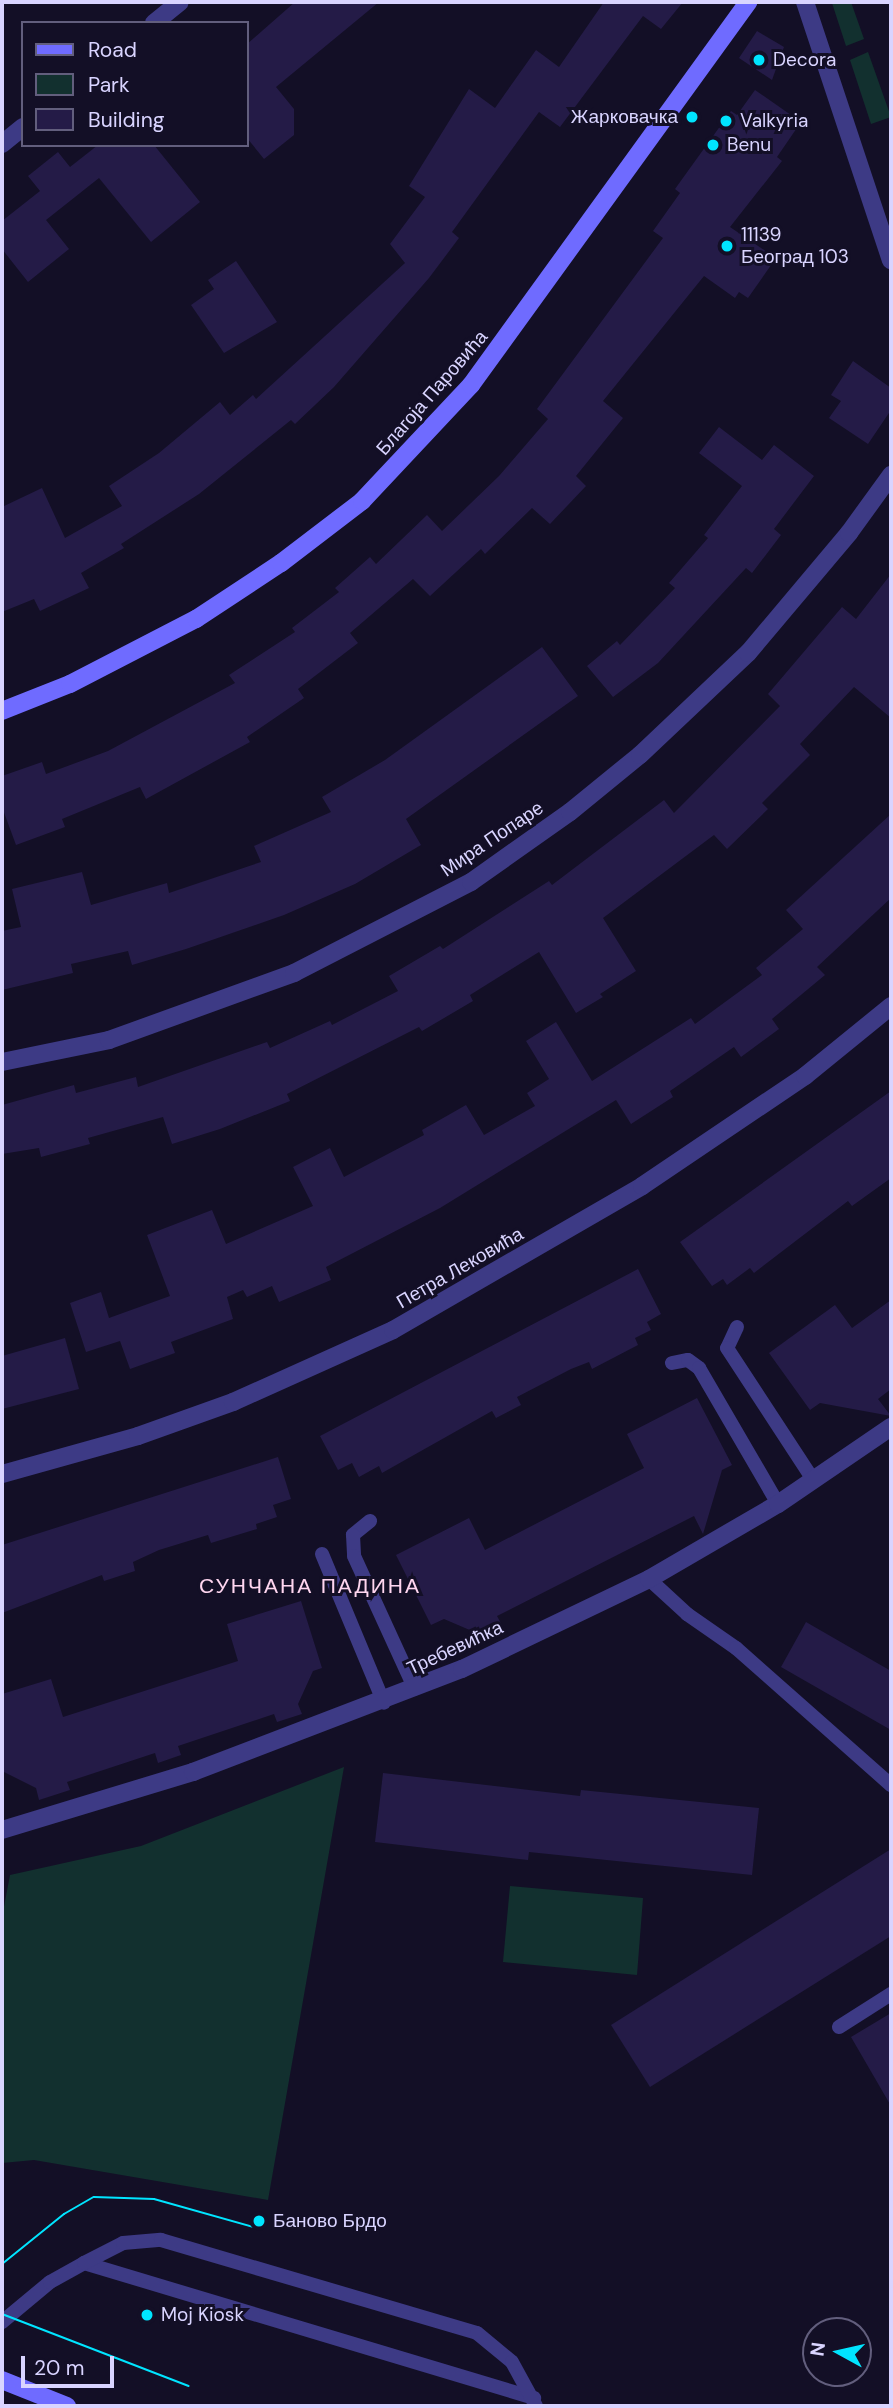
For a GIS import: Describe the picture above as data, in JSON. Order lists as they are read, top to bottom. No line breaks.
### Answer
{"streets":{"main road":["Благоја Паровића"],"street":["Мира Попаре","Петра Лековића","Требевићка"]},"districts":["СУНЧАНА ПАДИНА"],"places":["Decora","Жарковачка","Valkyria","Benu","11139 Београд 103","Баново Брдо","Moj Kiosk"],"legend":["Road","Park","Building"],"scale_bar":"20 m","north":"left"}
